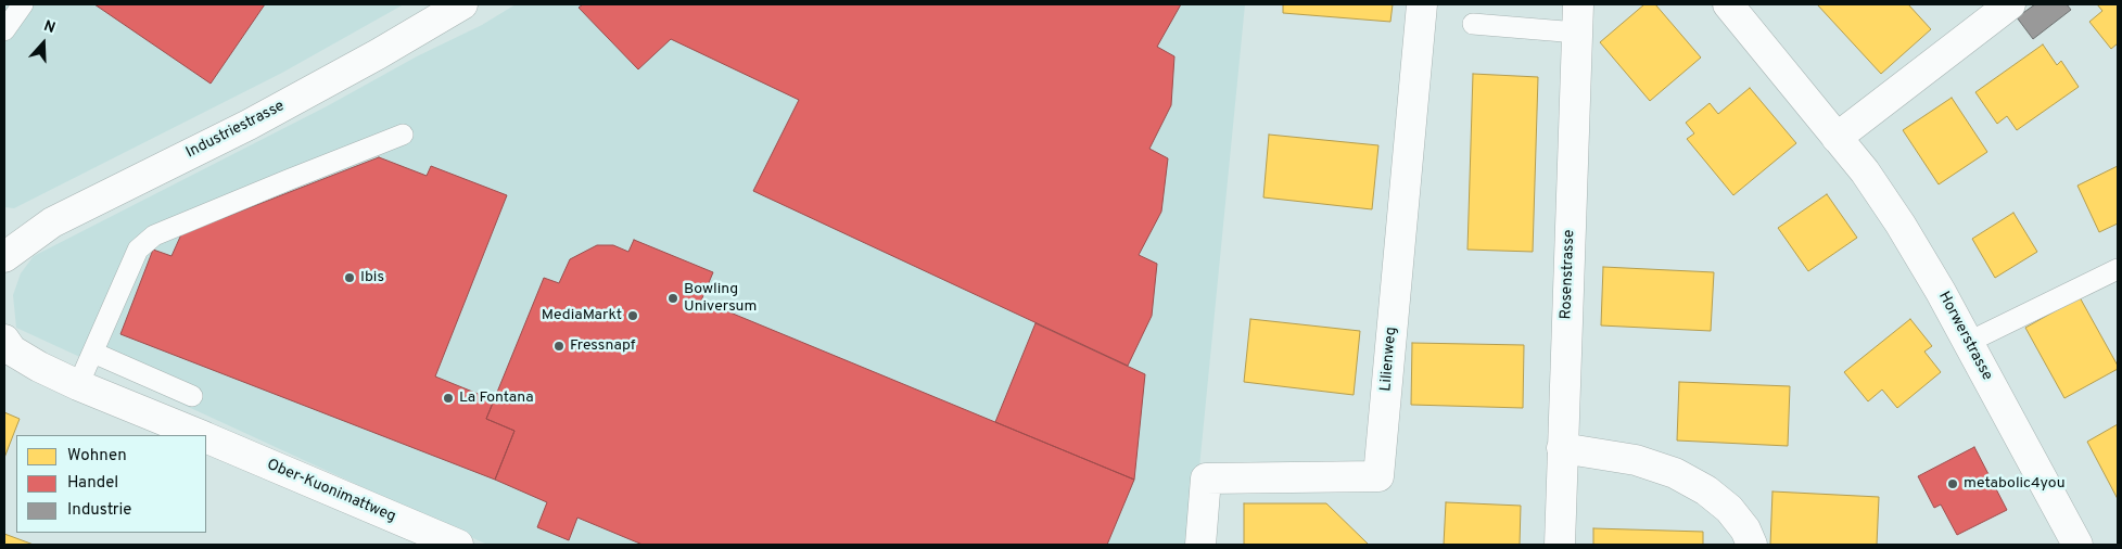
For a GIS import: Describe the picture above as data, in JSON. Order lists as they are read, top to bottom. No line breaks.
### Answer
{"streets":{"street":["Industriestrasse","Rosenstrasse","Horwerstrasse","Lilienweg","Ober-Kuonimattweg"]},"places":["Ibis","Bowling Universum","MediaMarkt","Fressnapf","La Fontana","metabolic4you"],"legend":["Wohnen","Handel","Industrie"],"north":"top"}
